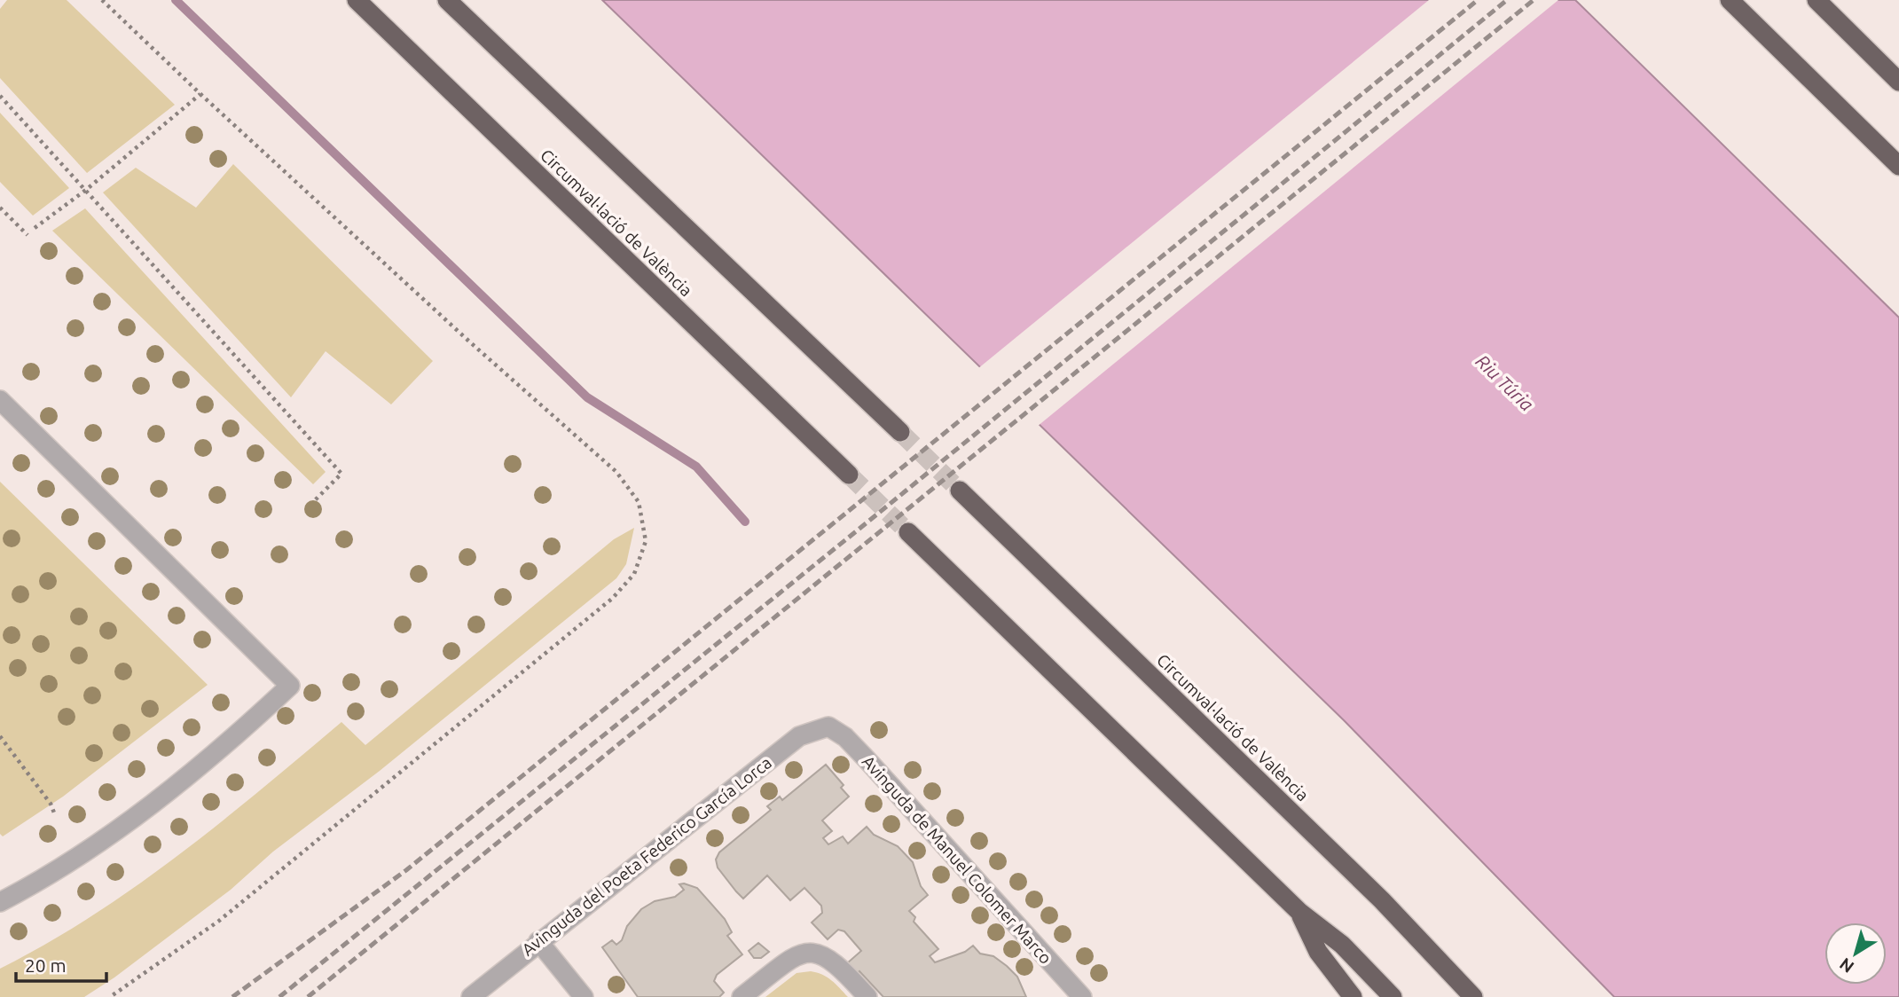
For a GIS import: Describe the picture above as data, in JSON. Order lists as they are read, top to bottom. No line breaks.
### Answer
{"streets":{"highway":["Circumval·lació de València"],"street":["Avinguda del Poeta Federico García Lorca","Avinguda de Manuel Colomer Marco"]},"crossings":[["Avinguda del Poeta Federico García Lorca","Avinguda de Manuel Colomer Marco"]],"water":["Riu Túria"],"scale_bar":"20 m","north":"bottom left"}
